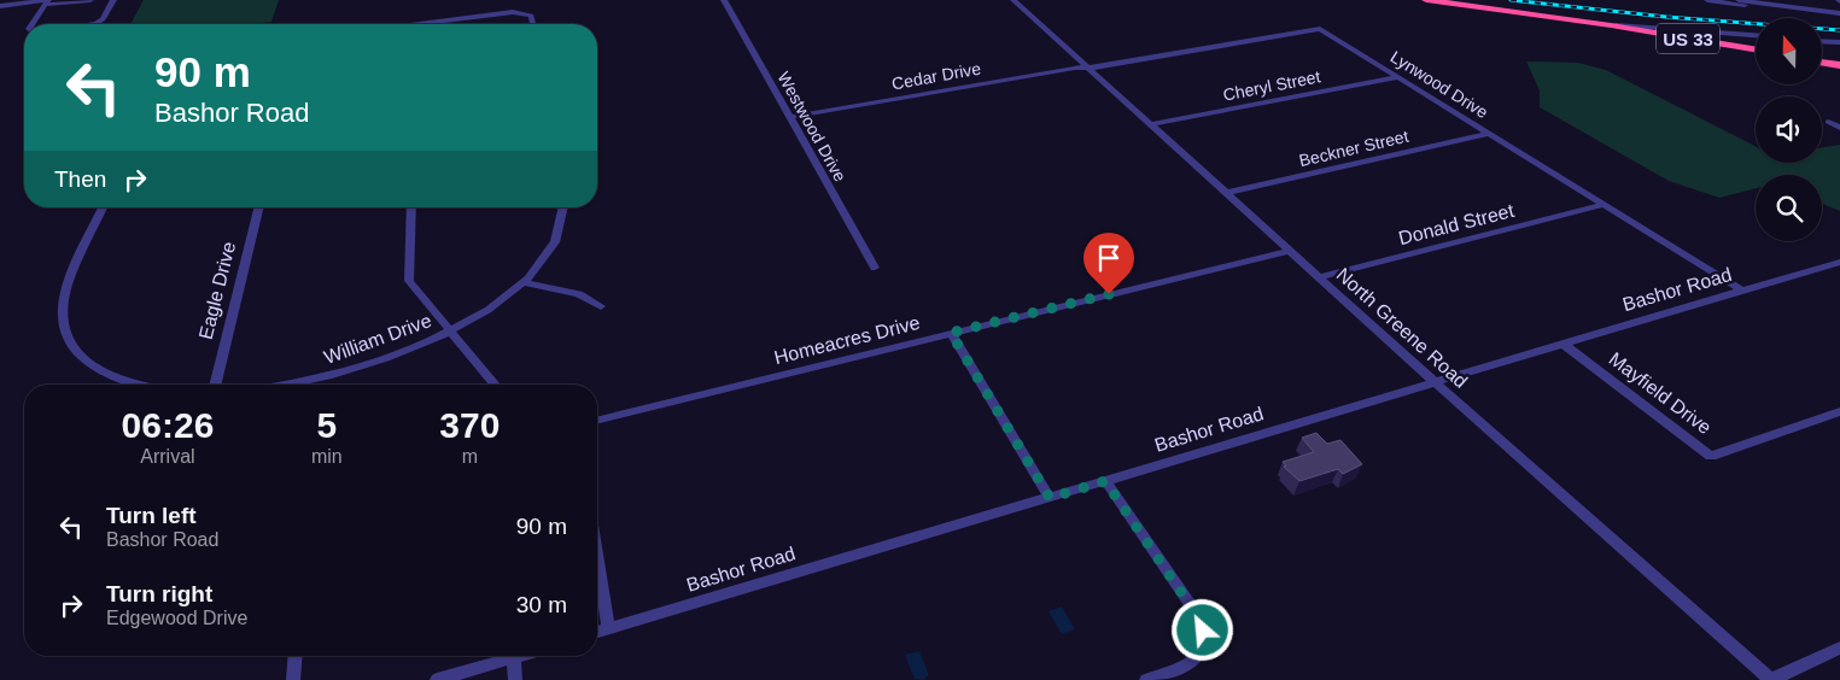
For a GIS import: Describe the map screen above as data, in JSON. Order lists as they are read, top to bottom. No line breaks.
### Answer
{"streets":{"highway":["US 33"],"street":["Cedar Drive","Lynwood Drive","Cheryl Street","Westwood Drive","Beckner Street","Donald Street","Bashor Road","Eagle Drive","North Greene Road","William Drive","Homeacres Drive","Mayfield Drive"]},"crossings":[["Cedar Drive","Lynwood Drive"],["Cedar Drive","Westwood Drive"],["Cedar Drive","North Greene Road"],["Lynwood Drive","Cheryl Street"],["Lynwood Drive","Beckner Street"],["Lynwood Drive","Donald Street"],["Lynwood Drive","Bashor Road"],["Lynwood Drive","North Greene Road"],["Cheryl Street","North Greene Road"],["Beckner Street","North Greene Road"],["Donald Street","North Greene Road"],["Bashor Road","North Greene Road"],["Bashor Road","Mayfield Drive"],["North Greene Road","Homeacres Drive"]],"north":"top","page":{"turn":["90 m","Bashor Road"],"then":"Then","eta":["06:26","Arrival","5","min","370","m"],"list":[{"name":"Turn left","note":"Bashor Road","value":"90 m"},{"name":"Turn right","note":"Edgewood Drive","value":"30 m"}]}}
